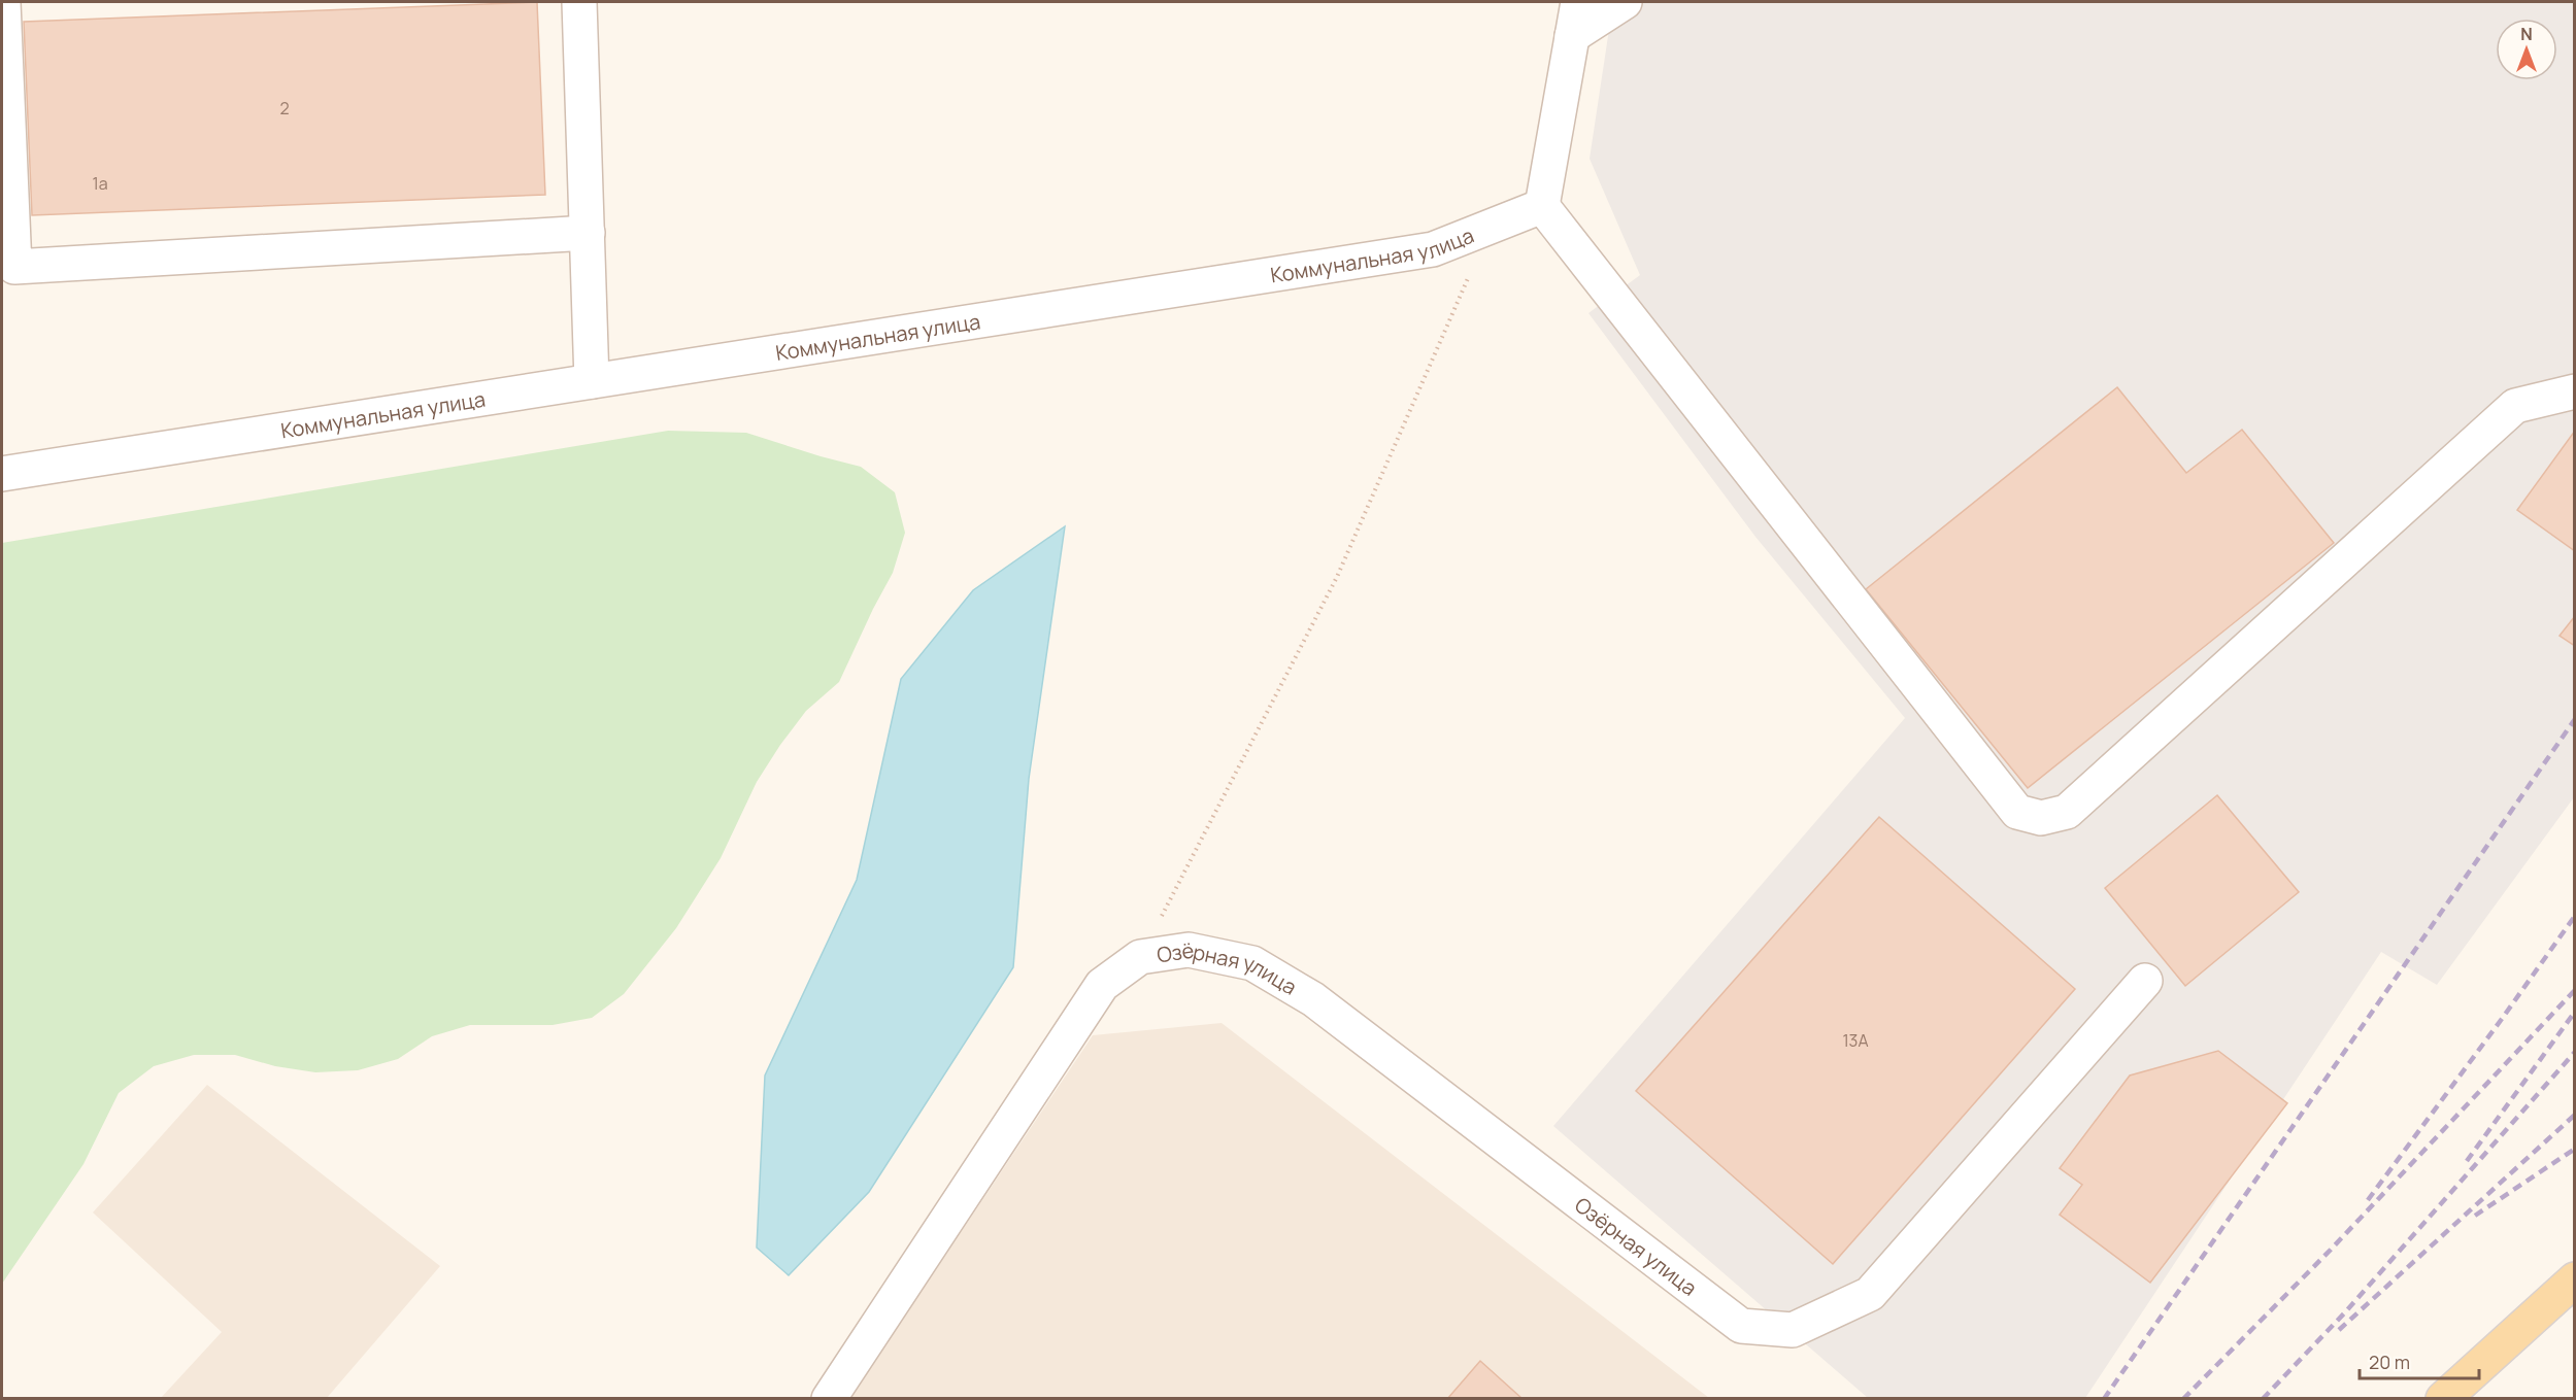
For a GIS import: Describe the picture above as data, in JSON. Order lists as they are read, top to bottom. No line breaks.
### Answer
{"streets":{"street":["Коммунальная улица","Озёрная улица"]},"house_numbers":["2","1а","13А"],"scale_bar":"20 m","north":"top"}
